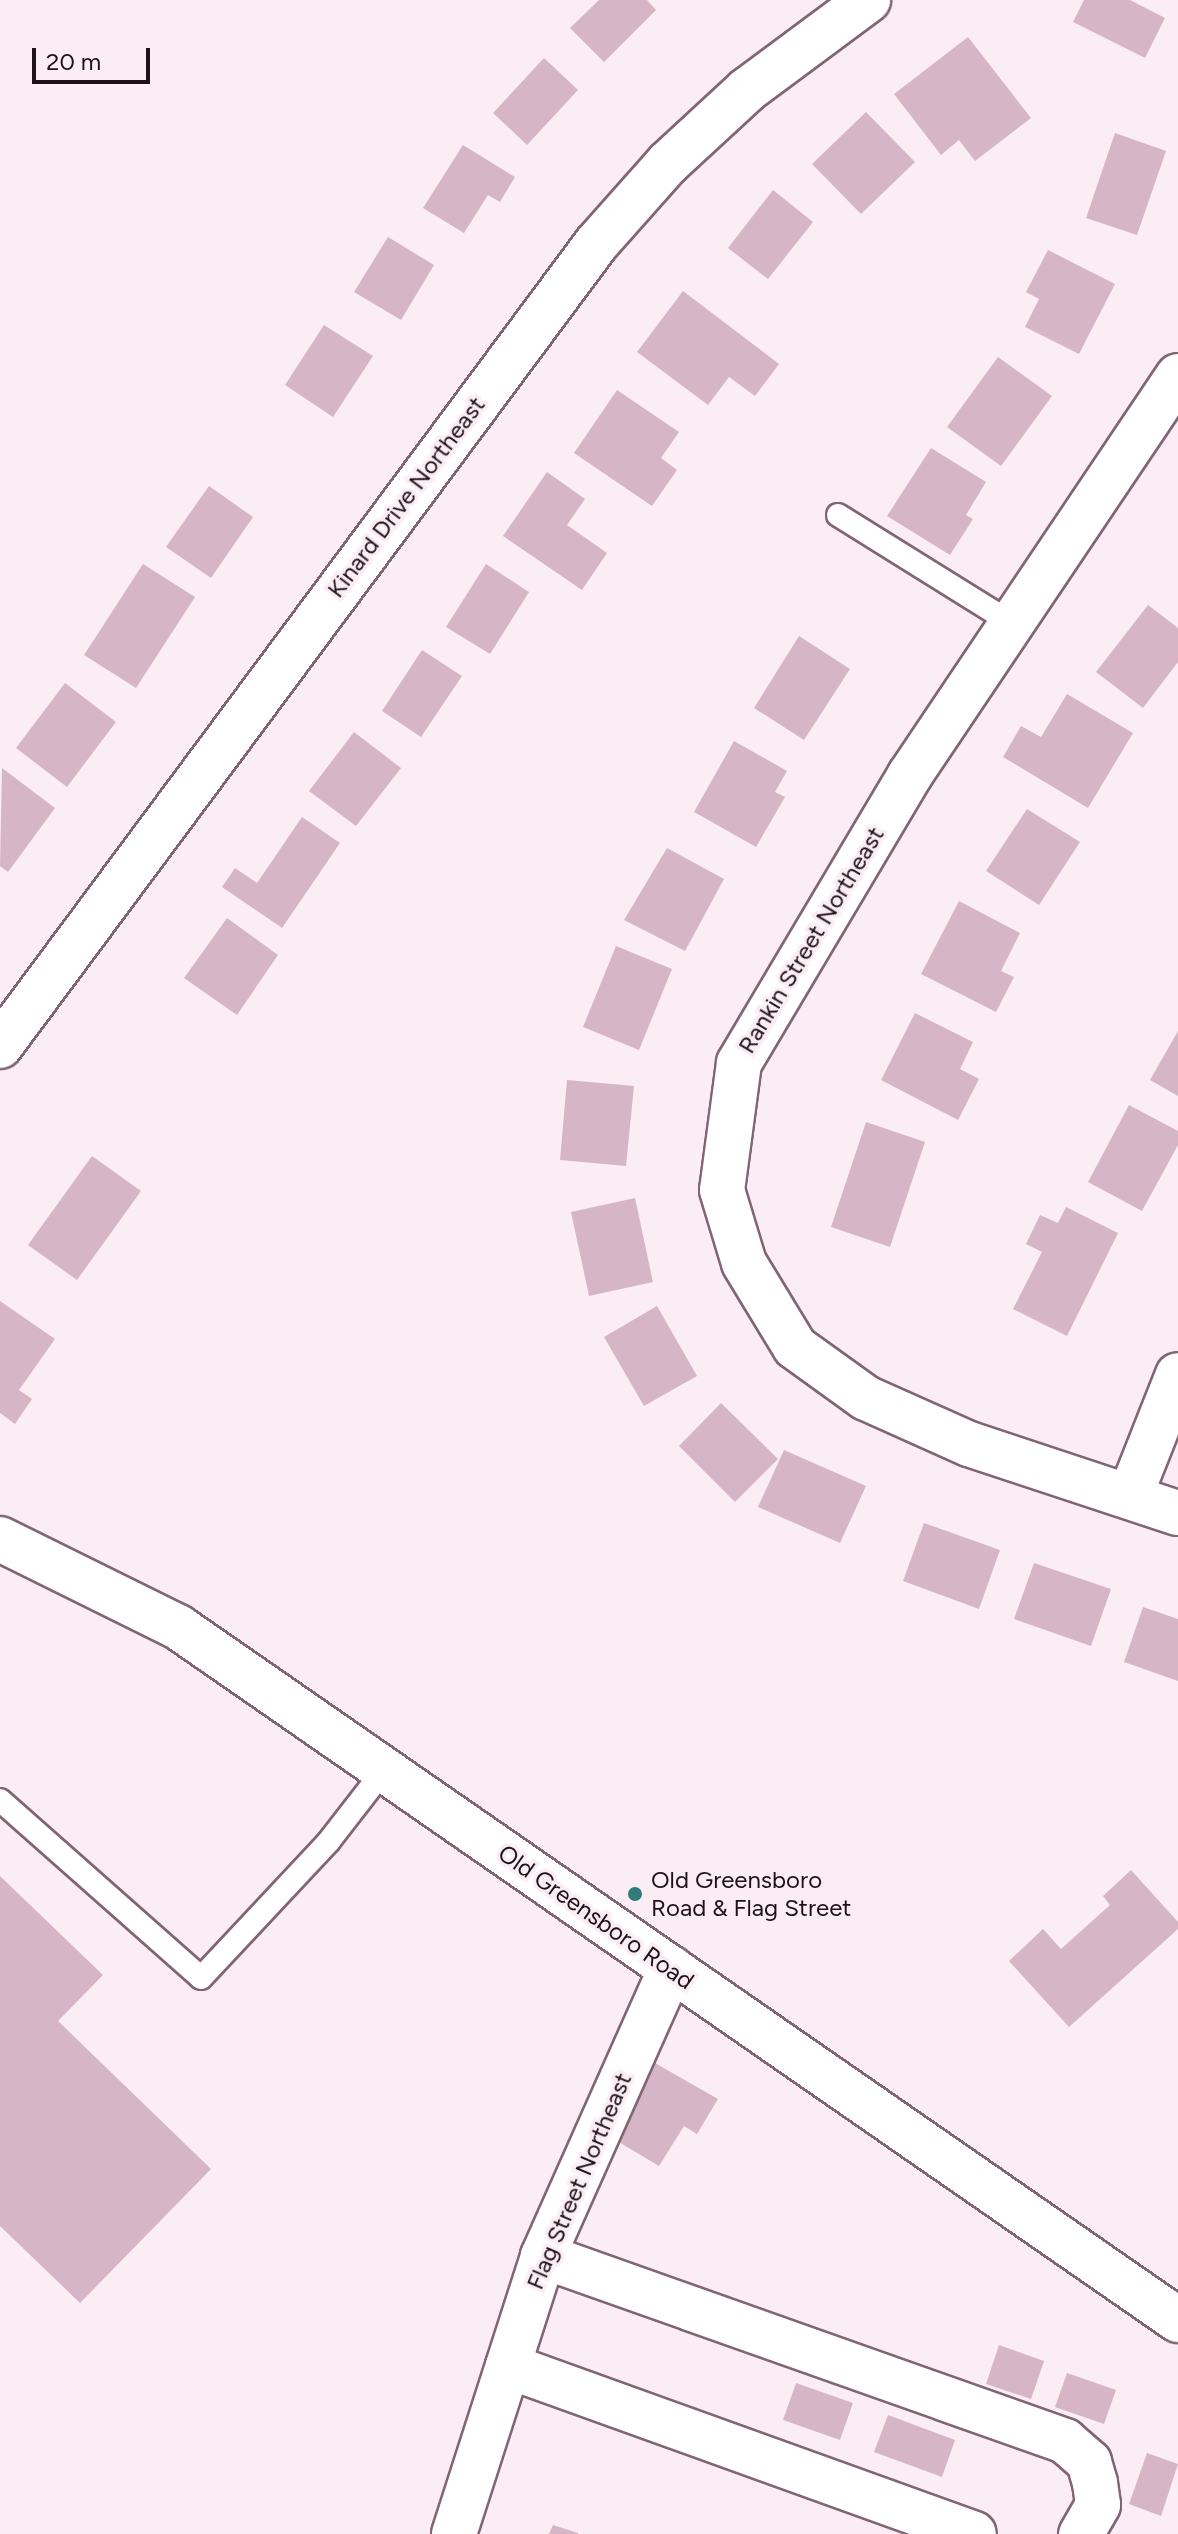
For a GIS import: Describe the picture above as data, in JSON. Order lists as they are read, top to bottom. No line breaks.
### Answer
{"streets":{"street":["Kinard Drive Northeast","Rankin Street Northeast","Old Greensboro Road","Flag Street Northeast"]},"crossings":[["Old Greensboro Road","Flag Street Northeast"]],"places":["Old Greensboro Road & Flag Street"],"scale_bar":"20 m"}
